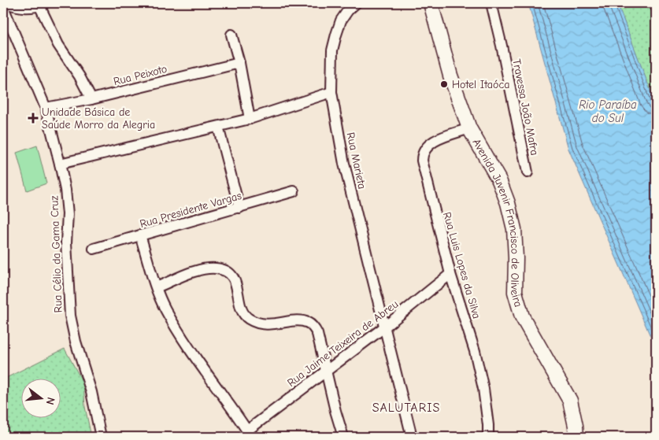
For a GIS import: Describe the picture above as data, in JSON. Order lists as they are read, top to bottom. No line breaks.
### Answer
{"streets":{"main road":["Avenida Juvenir Francisco de Oliveira"],"street":["Rua Peixoto","Travessa João Mafra","Rua Marieta","Rua Presidente Vargas","Rua Célio da Gama Cruz","Rua Luis Lopes da Silva","Rua Jaime Teixeira de Abreu"]},"crossings":[["Rua Peixoto","Rua Célio da Gama Cruz"],["Rua Marieta","Rua Jaime Teixeira de Abreu"],["Avenida Juvenir Francisco de Oliveira","Rua Luis Lopes da Silva"],["Rua Luis Lopes da Silva","Rua Jaime Teixeira de Abreu"]],"districts":["SALUTARIS"],"water":["Rio Paraíba do Sul"],"places":{"other":["Hotel Itaóca"],"health":["Unidade Básica de Saúde Morro da Alegria"]},"north":"right"}
